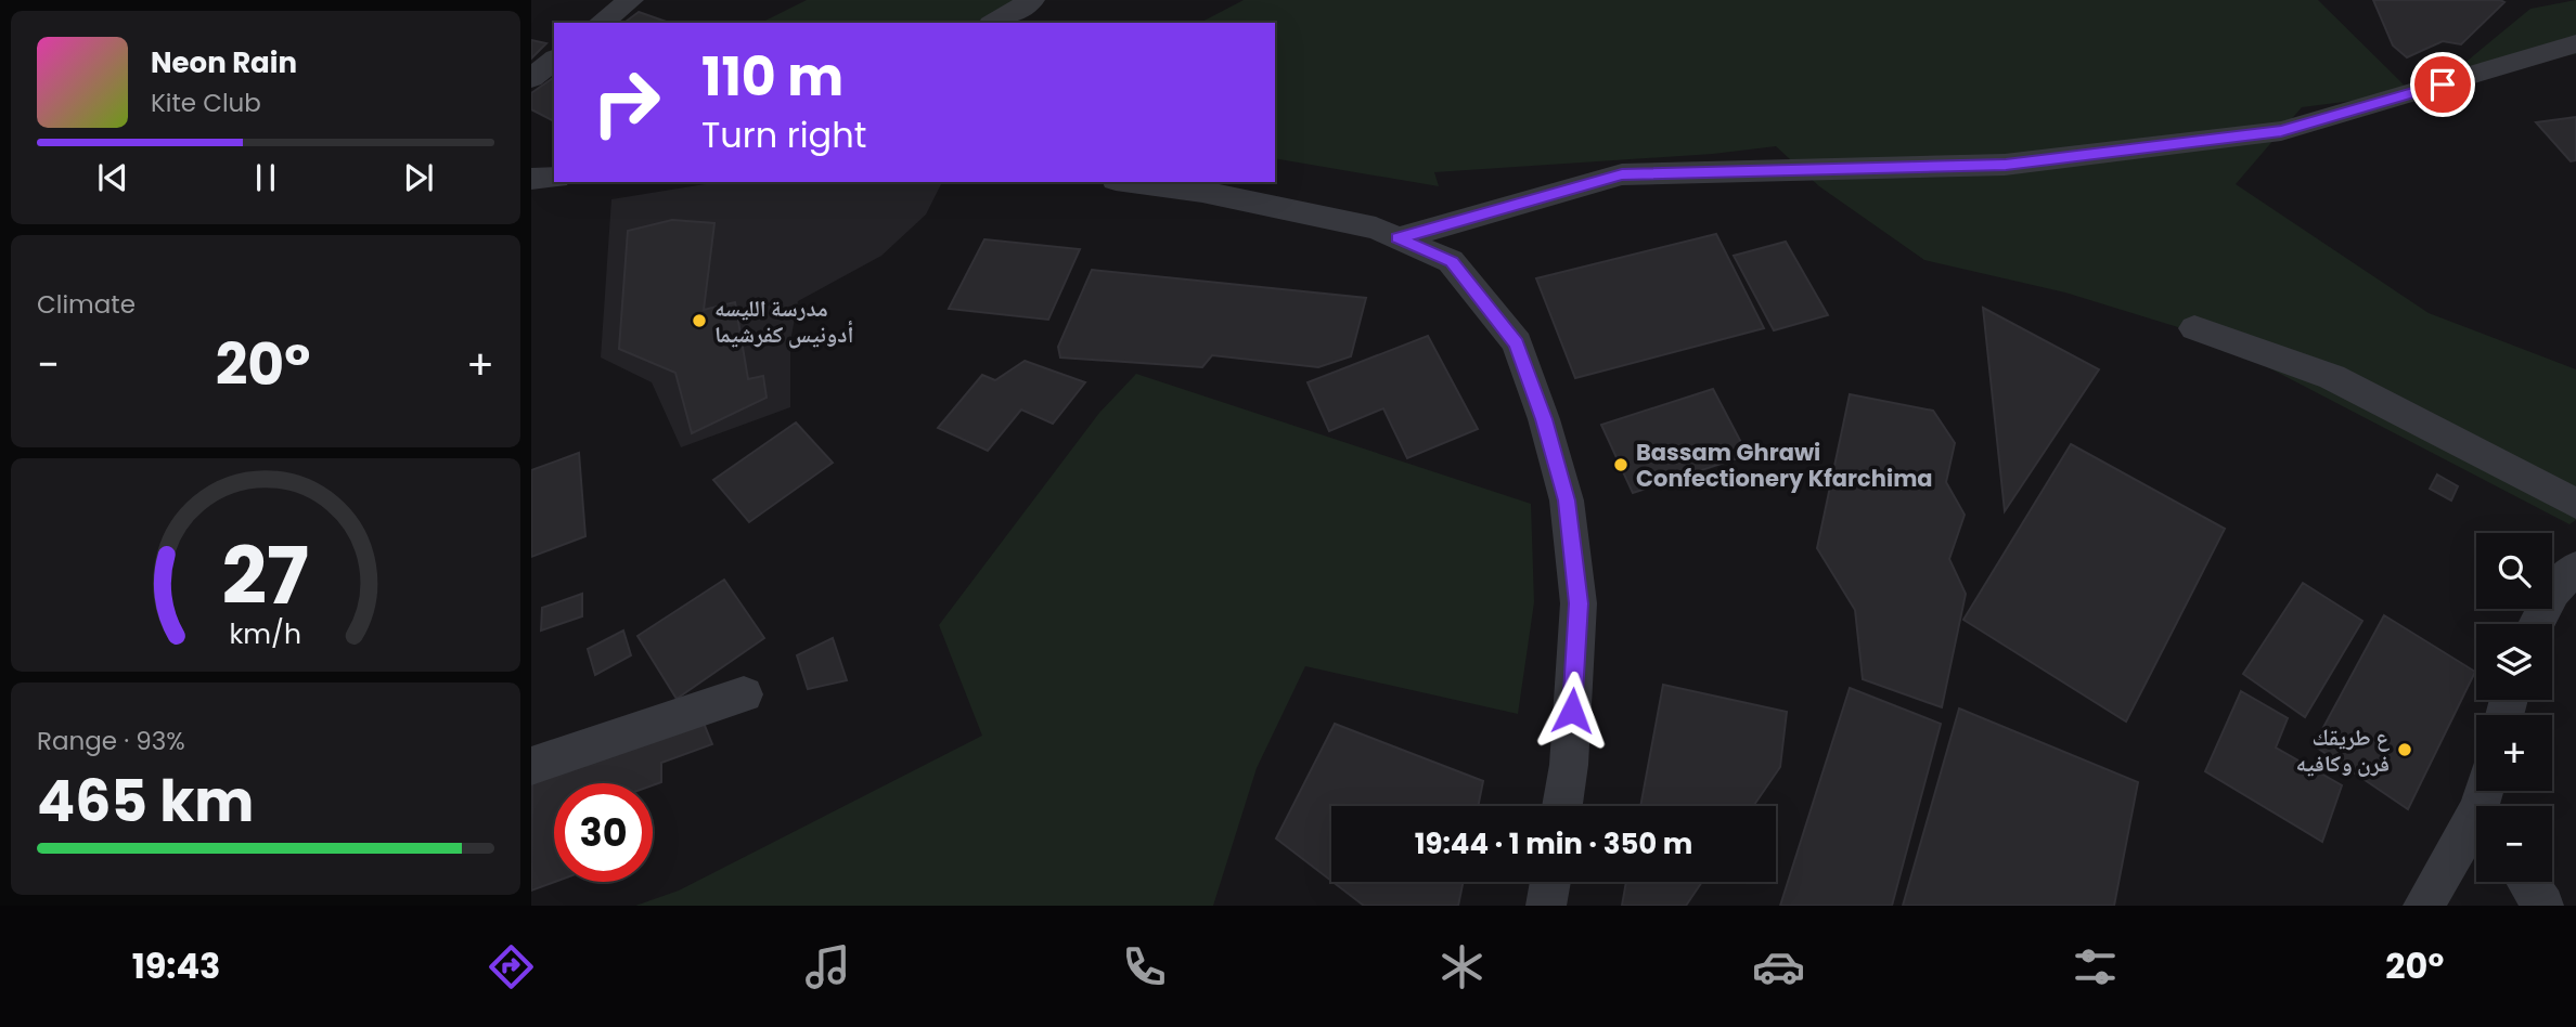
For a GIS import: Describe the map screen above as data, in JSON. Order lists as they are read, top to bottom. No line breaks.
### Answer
{"places":["مدرسة الليسه أدونيس كفرشيما","Bassam Ghrawi Confectionery Kfarchima","ع طريقك فرن وكافيه"],"page":{"turn":["110 m","Turn right"],"song":["Neon Rain","Kite Club"],"tile":["Climate",["Range · 93%","465 km"]],"heat":["−","20°","+"],"map_buttons":["+","−"],"limit":"30","trip":"19:44 · 1 min · 350 m","tabs":["19:43","20°"],"gauge":["27","km/h"]}}
